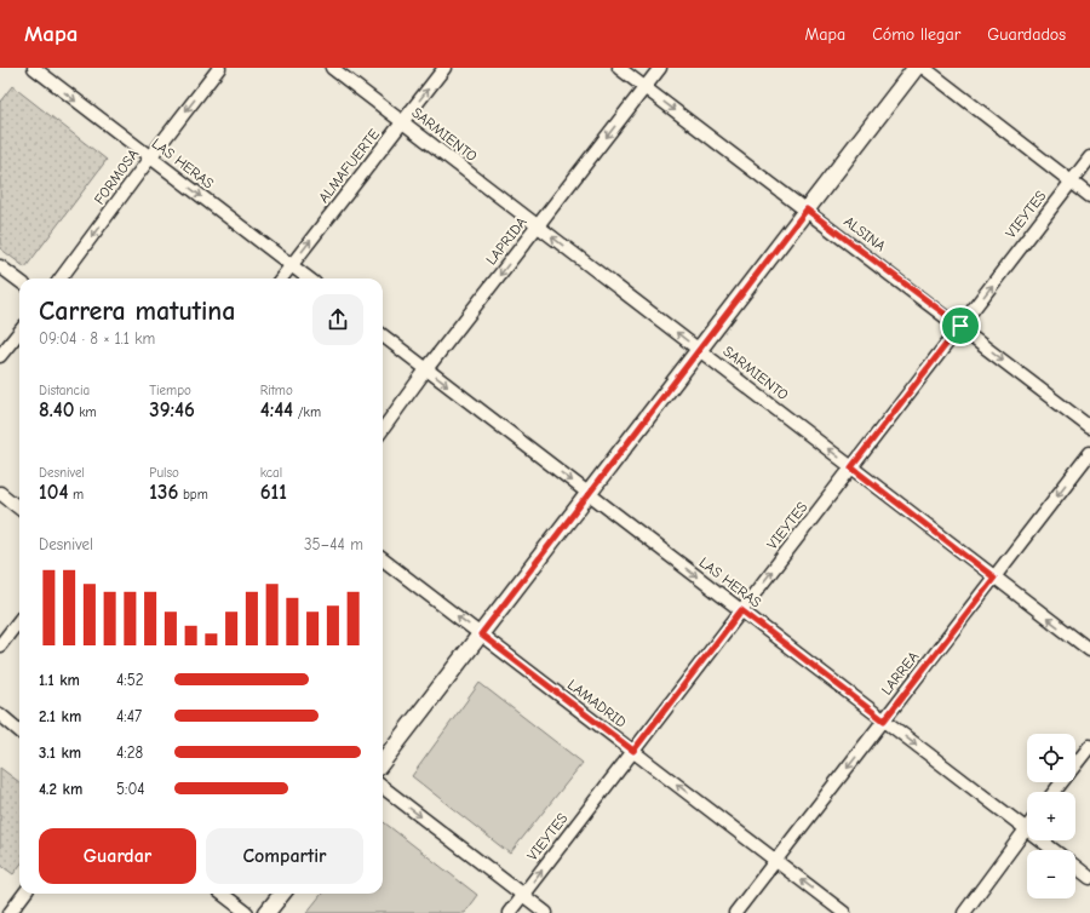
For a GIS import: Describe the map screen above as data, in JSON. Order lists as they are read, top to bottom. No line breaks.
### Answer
{"streets":{"street":["SARMIENTO","LAS HERAS","ALMAFUERTE","FORMOSA","VIEYTES","ALSINA","LAPRIDA","LARREA","LAMADRID"]},"crossings":[["SARMIENTO","ALMAFUERTE"],["SARMIENTO","VIEYTES"],["SARMIENTO","LAPRIDA"],["SARMIENTO","LARREA"],["LAS HERAS","ALMAFUERTE"],["LAS HERAS","FORMOSA"],["LAS HERAS","VIEYTES"],["LAS HERAS","LAPRIDA"],["LAS HERAS","LARREA"],["VIEYTES","ALSINA"],["VIEYTES","LAMADRID"],["ALSINA","LAPRIDA"],["LARREA","LAMADRID"]],"one_way":["SARMIENTO","LAS HERAS","ALMAFUERTE","FORMOSA","VIEYTES","ALSINA","LAPRIDA","LARREA","LAMADRID"],"page":{"header":"Mapa","nav":["Mapa","Cómo llegar","Guardados"],"heading":["Carrera matutina","09:04 · 8 × 1.1 km"],"stats":[["Distancia","8.40 km"],["Tiempo","39:46"],["Ritmo","4:44 /km"],["Desnivel","104 m"],["Pulso","136 bpm"],["kcal","611"]],"chart":["Desnivel","35–44 m"],"list":[{"name":"1.1 km","note":"4:52"},{"name":"2.1 km","note":"4:47"},{"name":"3.1 km","note":"4:28"},{"name":"4.2 km","note":"5:04"}],"map_buttons":["+","−"],"buttons":["Guardar","Compartir"]}}
